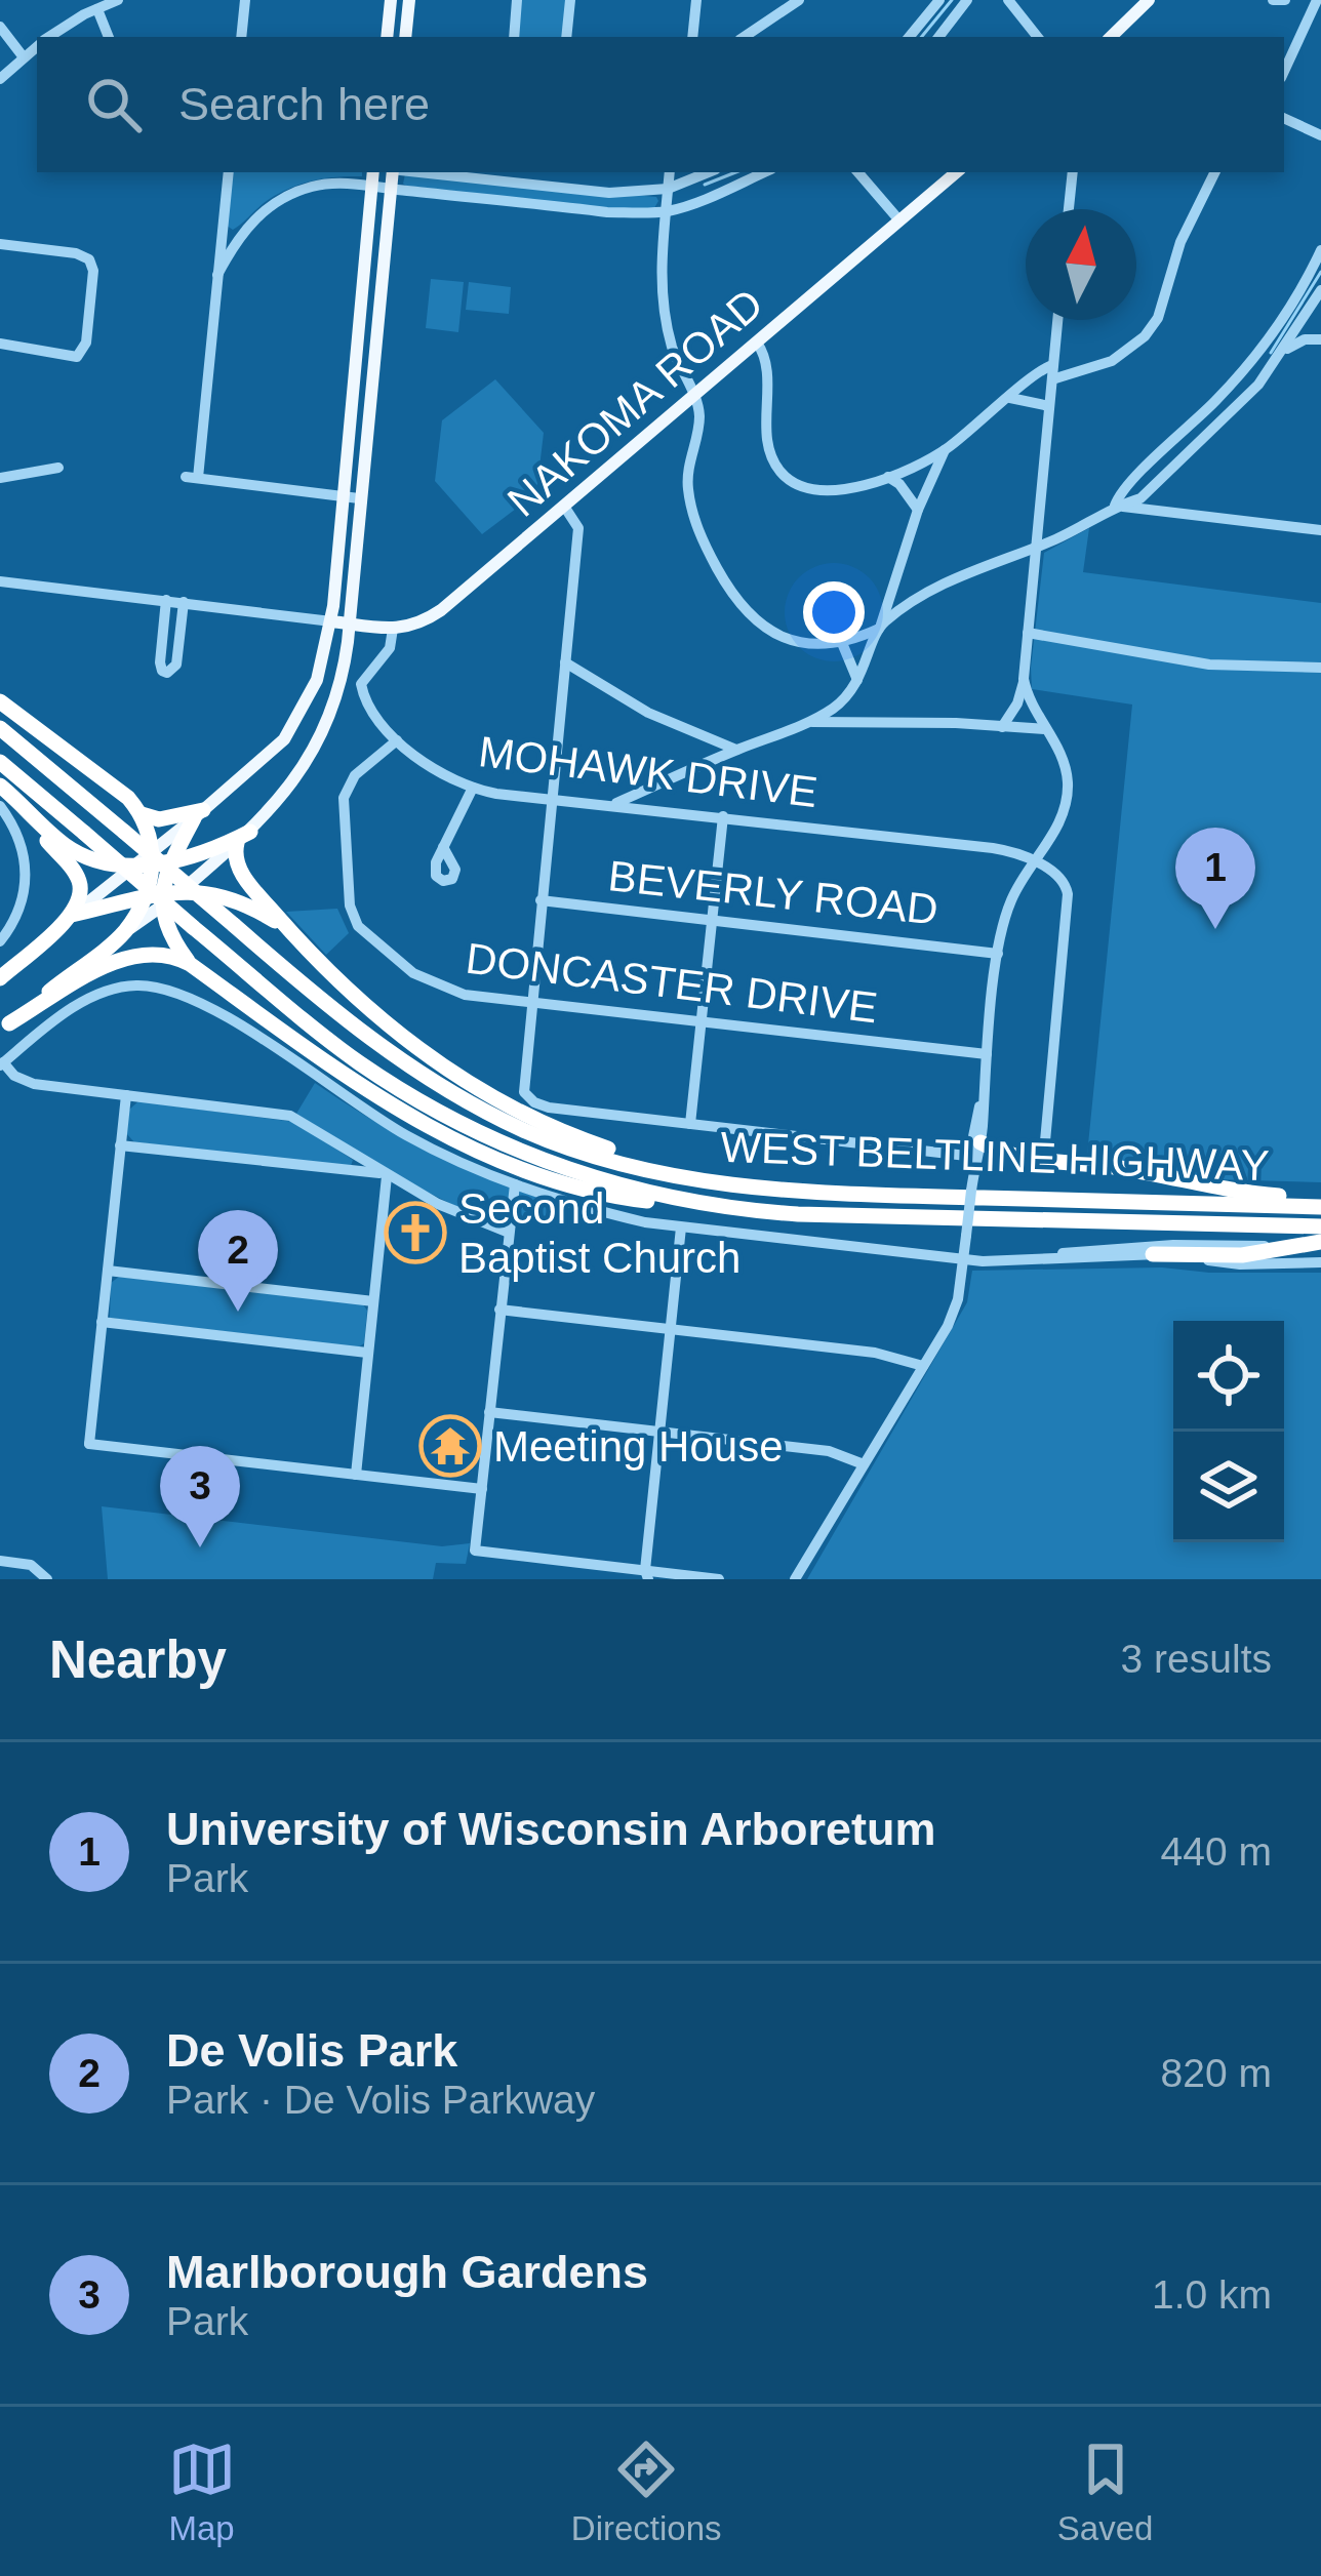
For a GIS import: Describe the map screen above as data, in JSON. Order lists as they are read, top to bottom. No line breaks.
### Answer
{"streets":{"highway":["WEST BELTLINE HIGHWAY"],"main road":["NAKOMA ROAD"],"street":["MOHAWK DRIVE","BEVERLY ROAD","DONCASTER DRIVE"]},"crossings":[["NAKOMA ROAD","MOHAWK DRIVE"],["MOHAWK DRIVE","DONCASTER DRIVE"]],"places":{"church":["Second Baptist Church"],"temple":["Meeting House"]},"north":"top","page":{"search":"Search here","pins":["1","2","3"],"heading":["Nearby","3 results"],"list":[{"mark":"1","name":"University of Wisconsin Arboretum","note":"Park","value":"440 m"},{"mark":"2","name":"De Volis Park","note":"Park · De Volis Parkway","value":"820 m"},{"mark":"3","name":"Marlborough Gardens","note":"Park","value":"1.0 km"}],"nav":["Map","Directions","Saved"]}}
